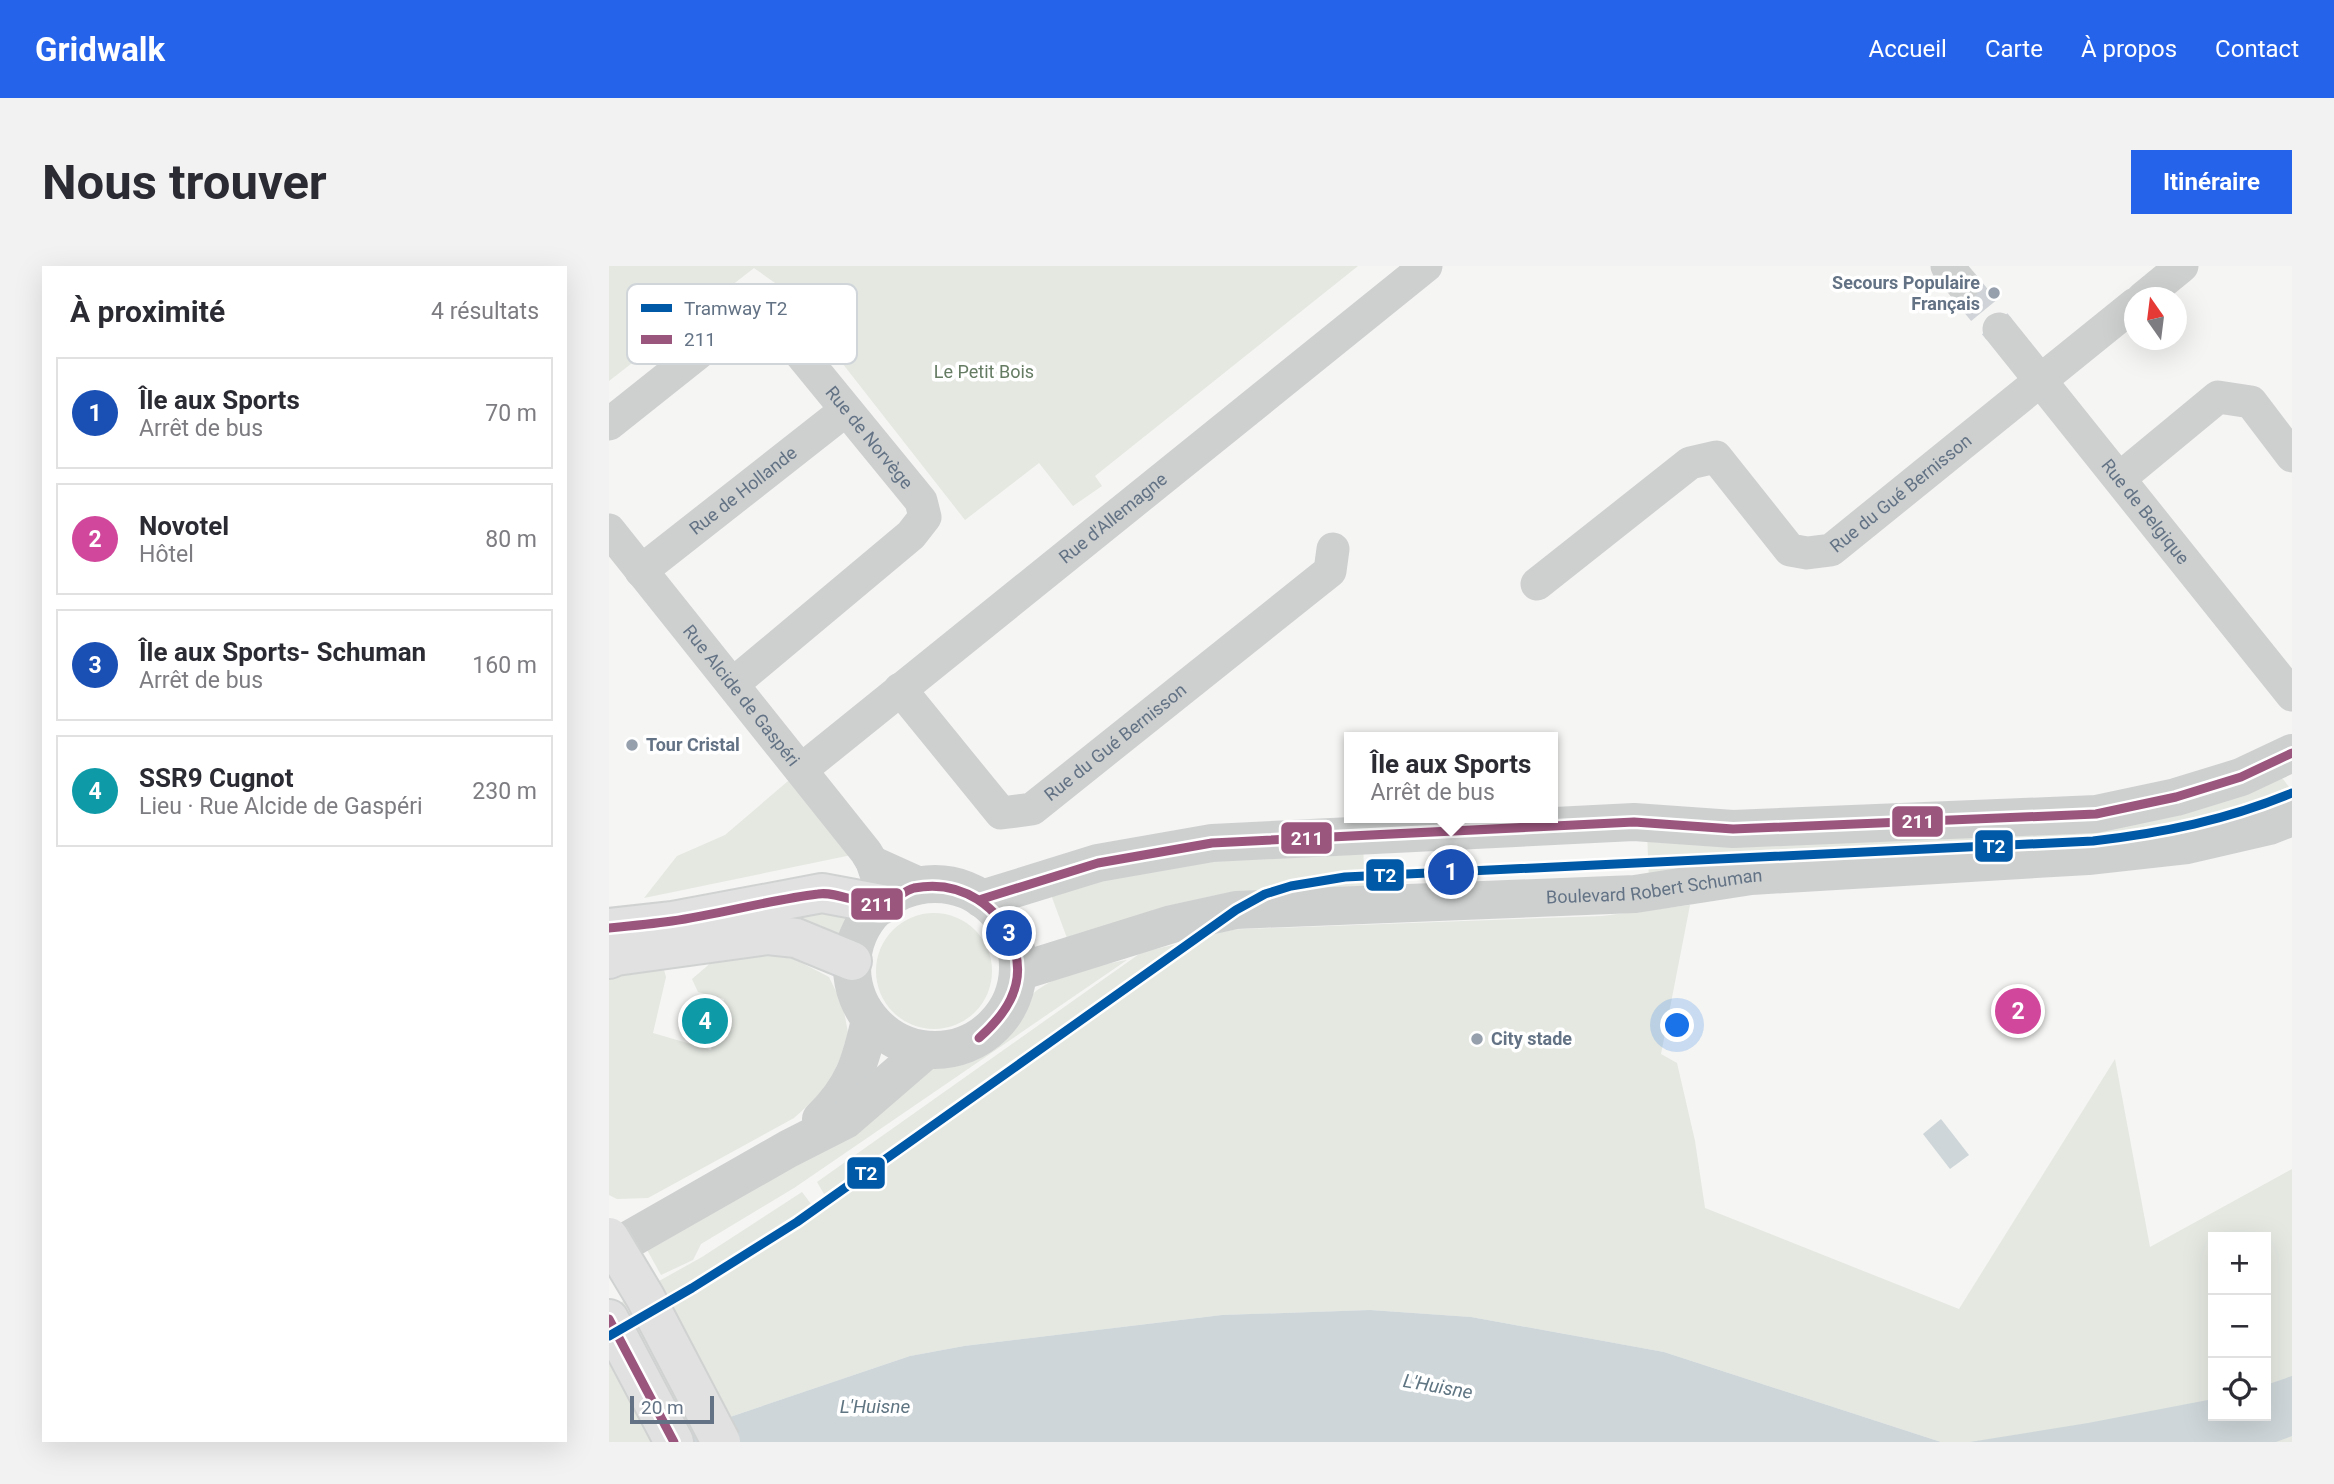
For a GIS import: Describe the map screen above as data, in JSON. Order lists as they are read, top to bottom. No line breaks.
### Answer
{"streets":{"street":["Rue de Norvège","Rue de Hollande","Rue du Gué Bernisson","Rue de Belgique","Rue d'Allemagne","Rue Alcide de Gaspéri","Boulevard Robert Schuman"]},"crossings":[["Rue de Norvège","Rue de Hollande"],["Rue de Norvège","Rue Alcide de Gaspéri"],["Rue de Hollande","Rue Alcide de Gaspéri"],["Rue du Gué Bernisson","Rue de Belgique"],["Rue du Gué Bernisson","Rue d'Allemagne"],["Rue d'Allemagne","Rue Alcide de Gaspéri"],["Rue Alcide de Gaspéri","Boulevard Robert Schuman"]],"water":["L'Huisne"],"parks":["Le Petit Bois"],"places":["Secours Populaire Français","Tour Cristal","City stade"],"lines":["transit line 211","tram line T2"],"legend":["Tramway T2","211"],"scale_bar":"20 m","north":"top","page":{"header":"Gridwalk","nav":["Accueil","Carte","À propos","Contact"],"buttons":"Itinéraire","title":"Nous trouver","heading":["À proximité","4 résultats"],"list":[{"mark":"1","name":"Île aux Sports","note":"Arrêt de bus","value":"70 m"},{"mark":"2","name":"Novotel","note":"Hôtel","value":"80 m"},{"mark":"3","name":"Île aux Sports- Schuman","note":"Arrêt de bus","value":"160 m"},{"mark":"4","name":"SSR9 Cugnot","note":"Lieu · Rue Alcide de Gaspéri","value":"230 m"}],"popup":["Île aux Sports","Arrêt de bus"],"pins":["1","3","2","4"],"map_buttons":["+","−"],"scale":"20 m"}}
